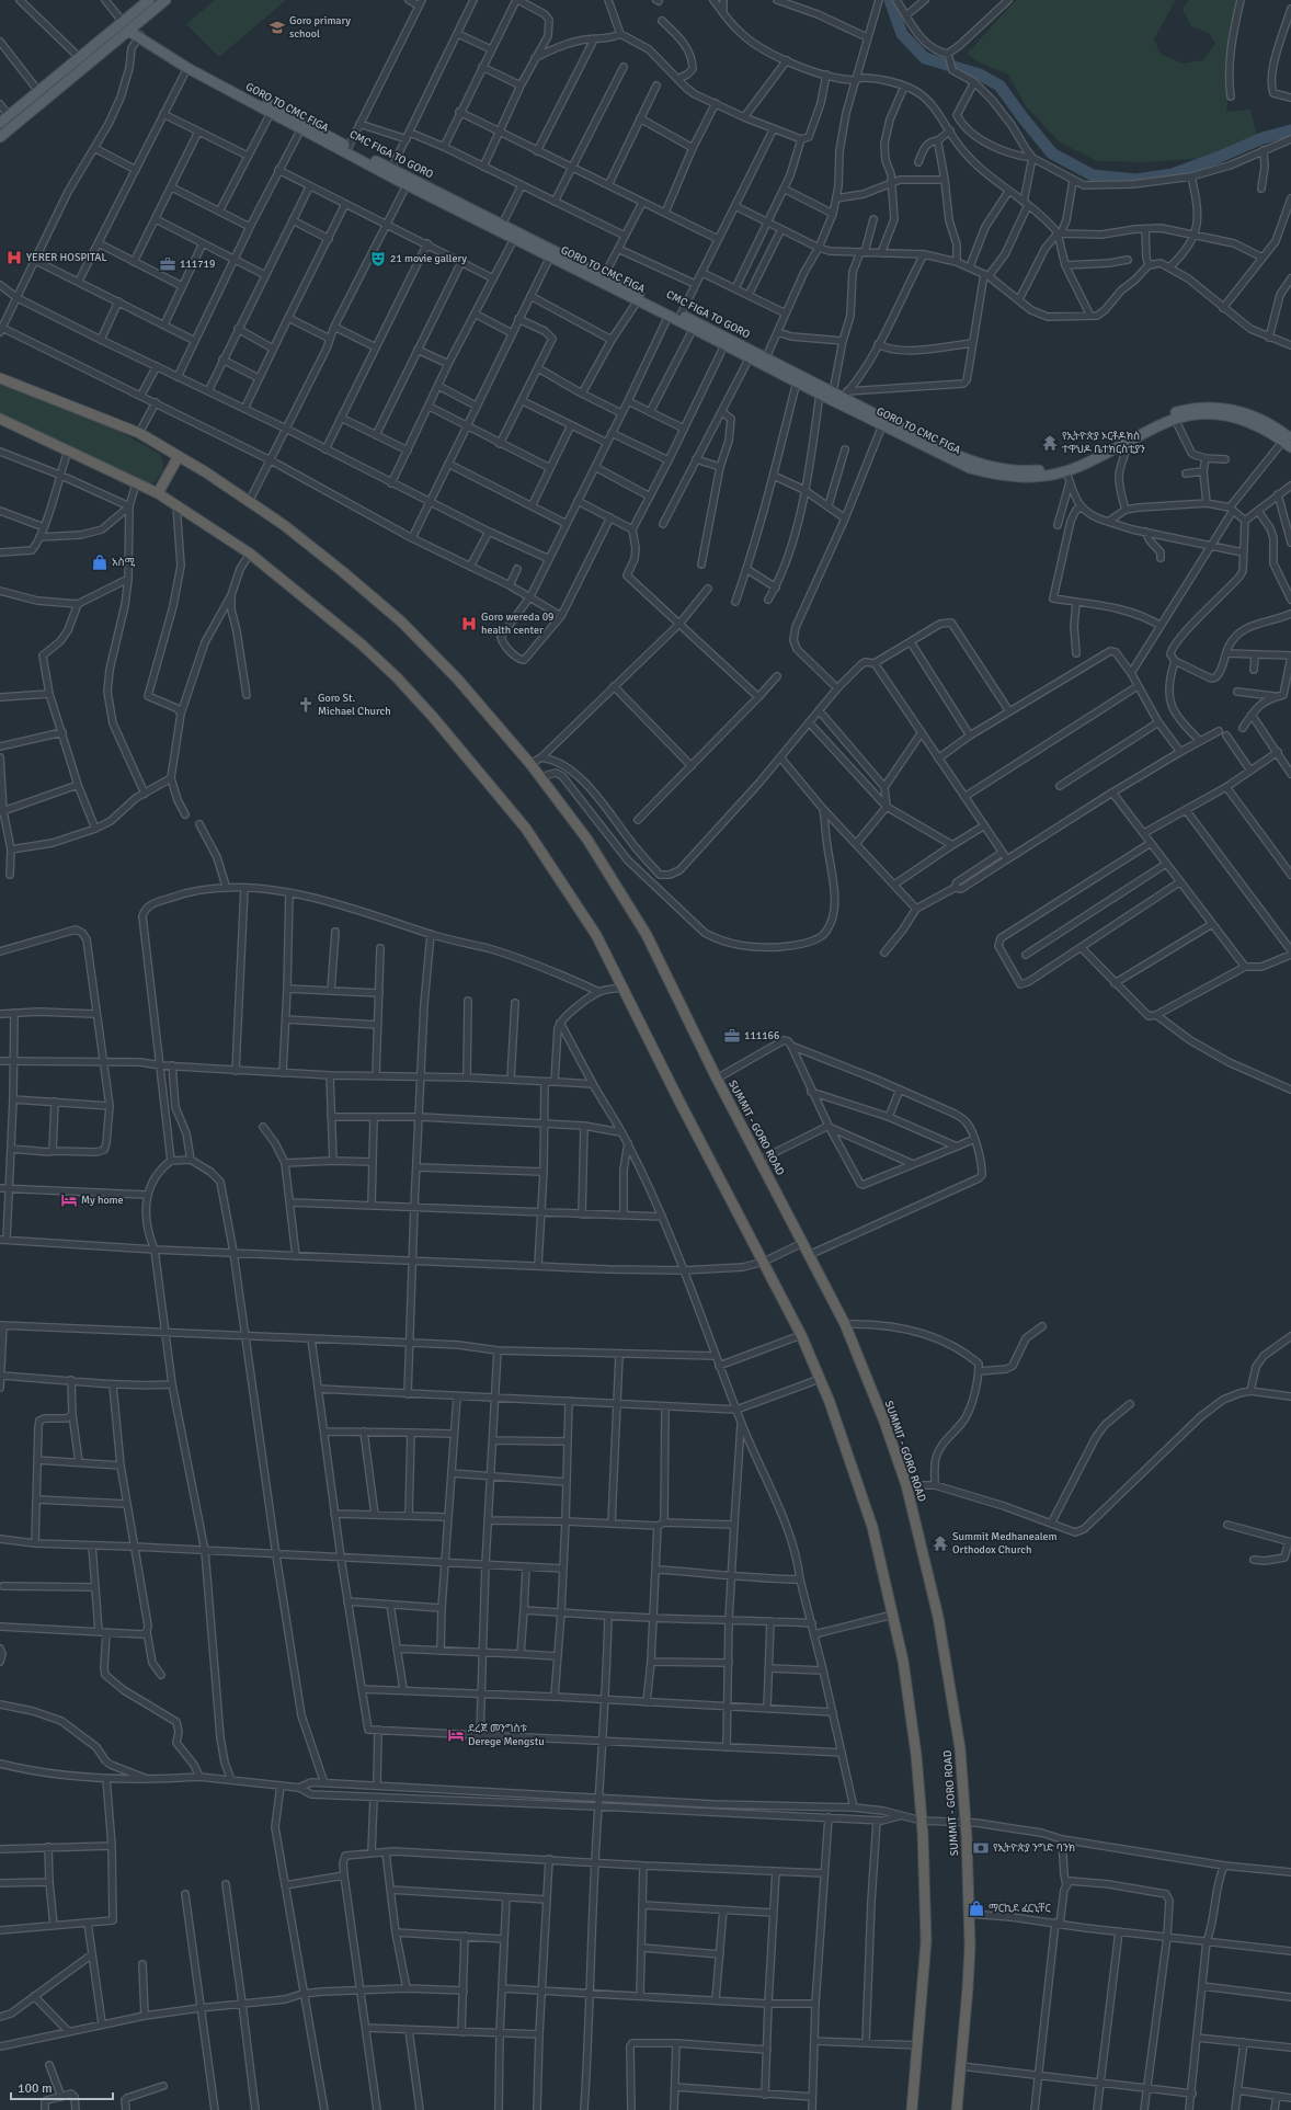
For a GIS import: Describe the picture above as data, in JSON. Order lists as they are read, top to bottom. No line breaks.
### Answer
{"streets":{"highway":["SUMMIT - GORO ROAD"],"main road":["GORO TO CMC FIGA","CMC FIGA TO GORO"]},"crossings":[["GORO TO CMC FIGA","CMC FIGA TO GORO"]],"places":{"school or university":["Goro primary school"],"hospital":["YERER HOSPITAL","Goro wereda 09 health center"],"theatre":["21 movie gallery"],"office":["111719","111166"],"temple":["የኢትዮጵያ ኦርቶዶክስ ተዋህዶ ቤተክርስቲያን","Summit Medhanealem Orthodox Church"],"shop":["አስሚ","ማርኪደ ፈርኒቸር"],"church":["Goro St. Michael Church"],"hotel":["My home","ደረጀ መንግስቱ Derege Mengstu"],"bank":["የኢትዮጵያ ንግድ ባንክ"]},"scale_bar":"100 m"}
